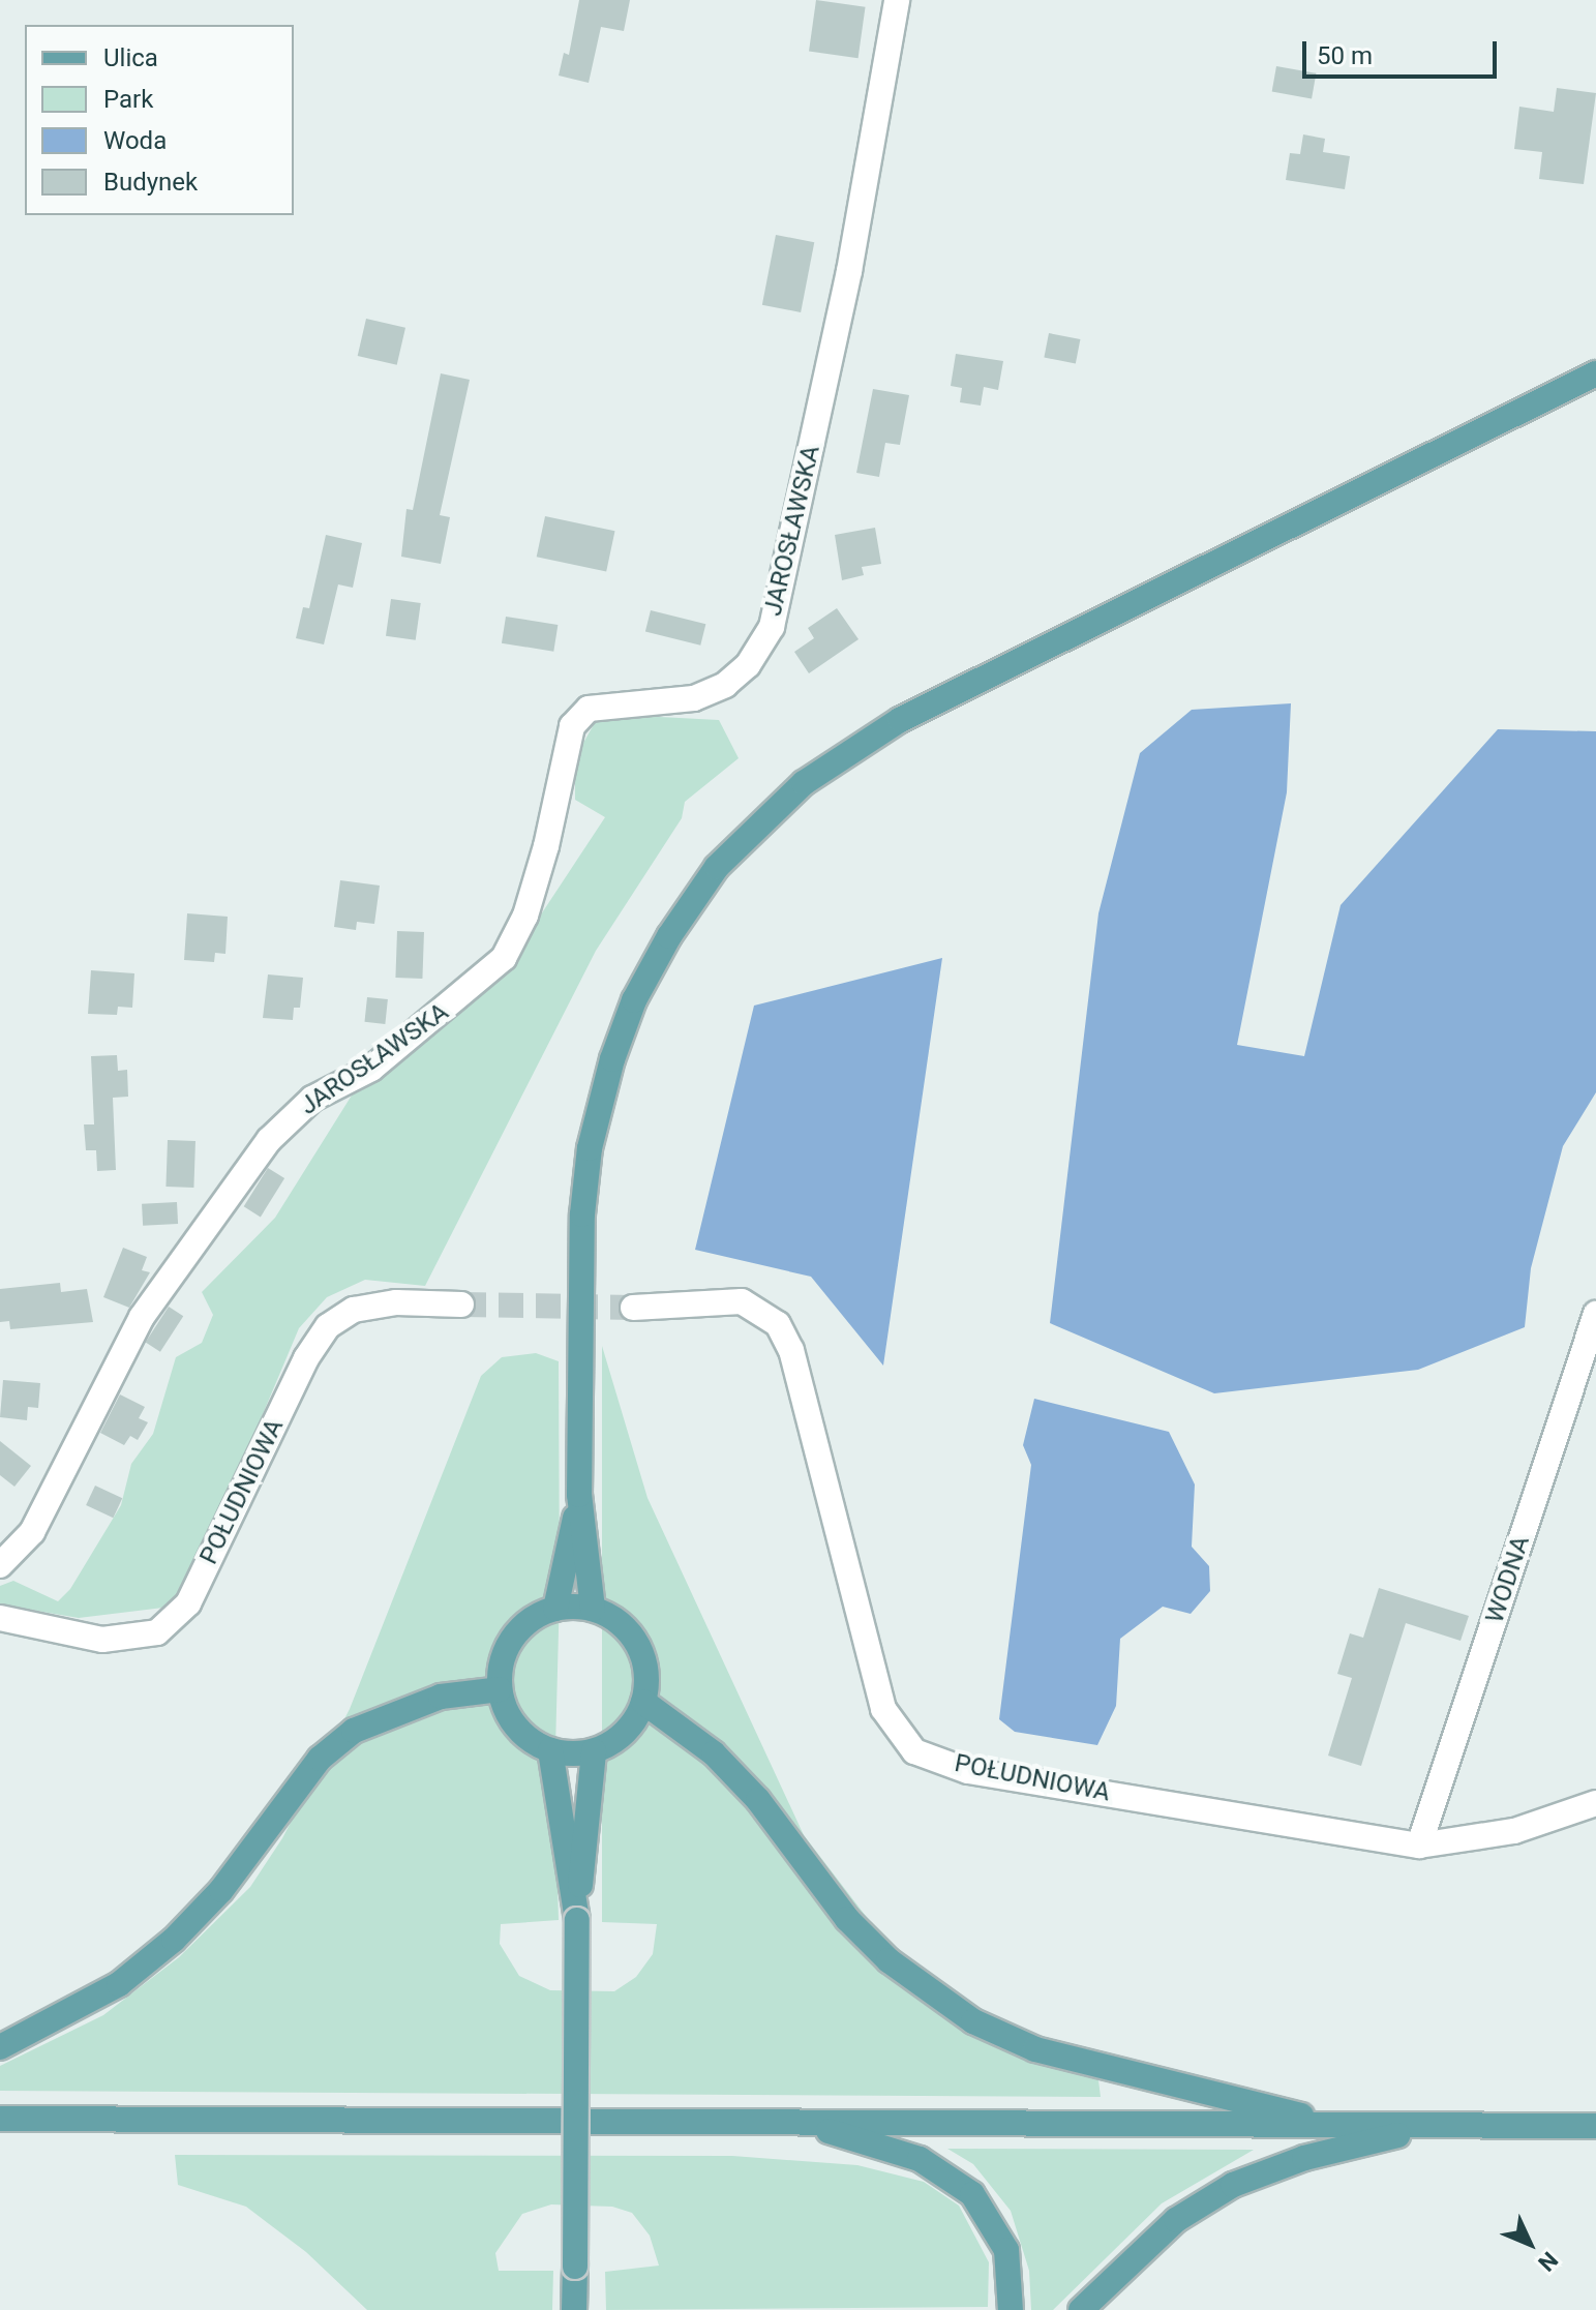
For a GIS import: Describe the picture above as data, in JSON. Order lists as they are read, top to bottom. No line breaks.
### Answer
{"streets":{"street":["JAROSŁAWSKA","POŁUDNIOWA","WODNA"]},"crossings":[["POŁUDNIOWA","WODNA"]],"legend":["Ulica","Park","Woda","Budynek"],"scale_bar":"50 m","north":"bottom right"}
